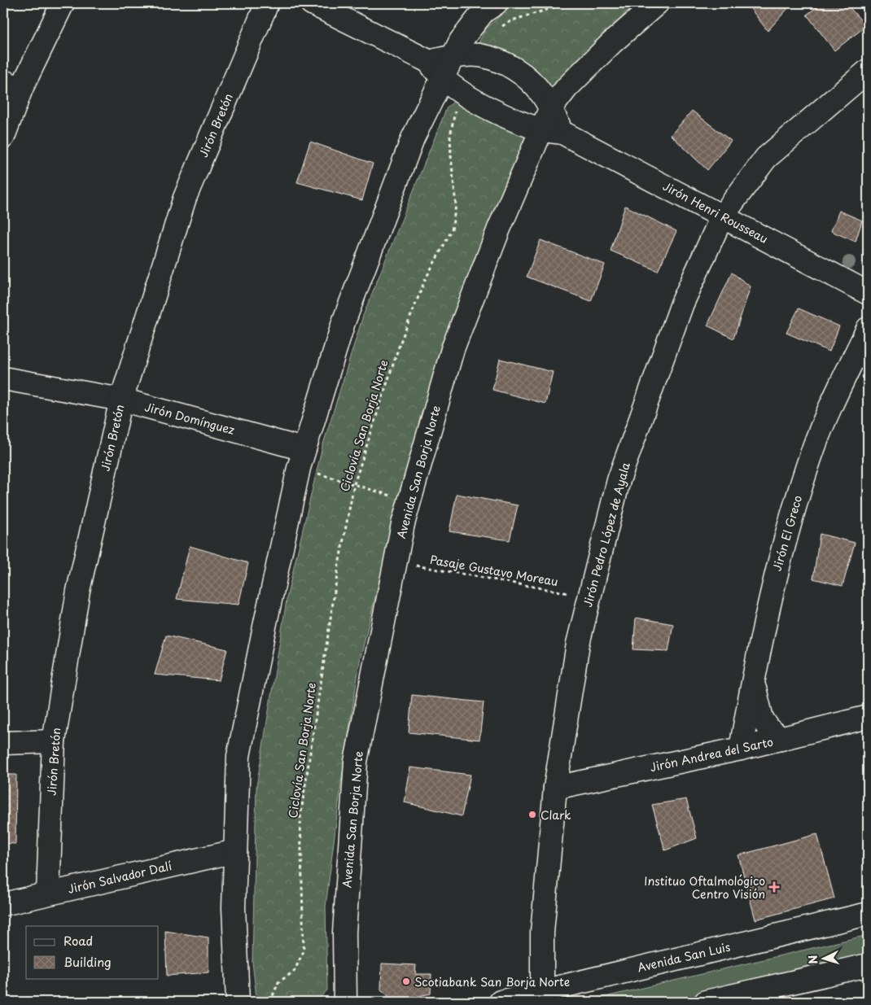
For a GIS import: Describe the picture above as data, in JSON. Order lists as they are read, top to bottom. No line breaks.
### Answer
{"streets":{"street":["Jirón Bretón","Jirón Henri Rousseau","Jirón Domínguez","Avenida San Borja Norte","Jirón El Greco","Jirón Pedro López de Ayala","Jirón Andrea del Sarto","Jirón Salvador Dalí","Avenida San Luis"],"path":["Ciclovía San Borja Norte","Pasaje Gustavo Moreau"]},"crossings":[["Jirón Bretón","Jirón Domínguez"],["Jirón Bretón","Jirón Salvador Dalí"],["Jirón Henri Rousseau","Ciclovía San Borja Norte"],["Jirón Henri Rousseau","Avenida San Borja Norte"],["Jirón Henri Rousseau","Jirón Pedro López de Ayala"],["Avenida San Borja Norte","Pasaje Gustavo Moreau"],["Jirón El Greco","Jirón Andrea del Sarto"],["Jirón Pedro López de Ayala","Pasaje Gustavo Moreau"],["Jirón Pedro López de Ayala","Jirón Andrea del Sarto"],["Jirón Pedro López de Ayala","Avenida San Luis"]],"places":{"other":["Clark","Scotiabank San Borja Norte"],"health":["Instituo Oftalmológico Centro Visión"]},"legend":["Road","Building"],"north":"left"}
